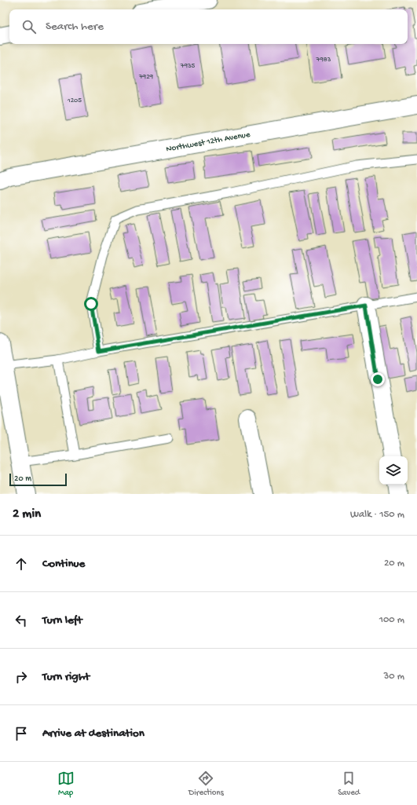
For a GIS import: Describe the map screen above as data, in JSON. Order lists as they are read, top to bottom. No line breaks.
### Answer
{"streets":{"street":["Northwest 12th Avenue"]},"house_numbers":["7983","7935","7929","1205"],"scale_bar":"20 m","page":{"search":"Search here","scale":"20 m","heading":["2 min","Walk · 150 m"],"list":[["Continue","20 m"],["Turn left","100 m"],["Turn right","30 m"],"Arrive at destination"],"nav":["Map","Directions","Saved"]}}
